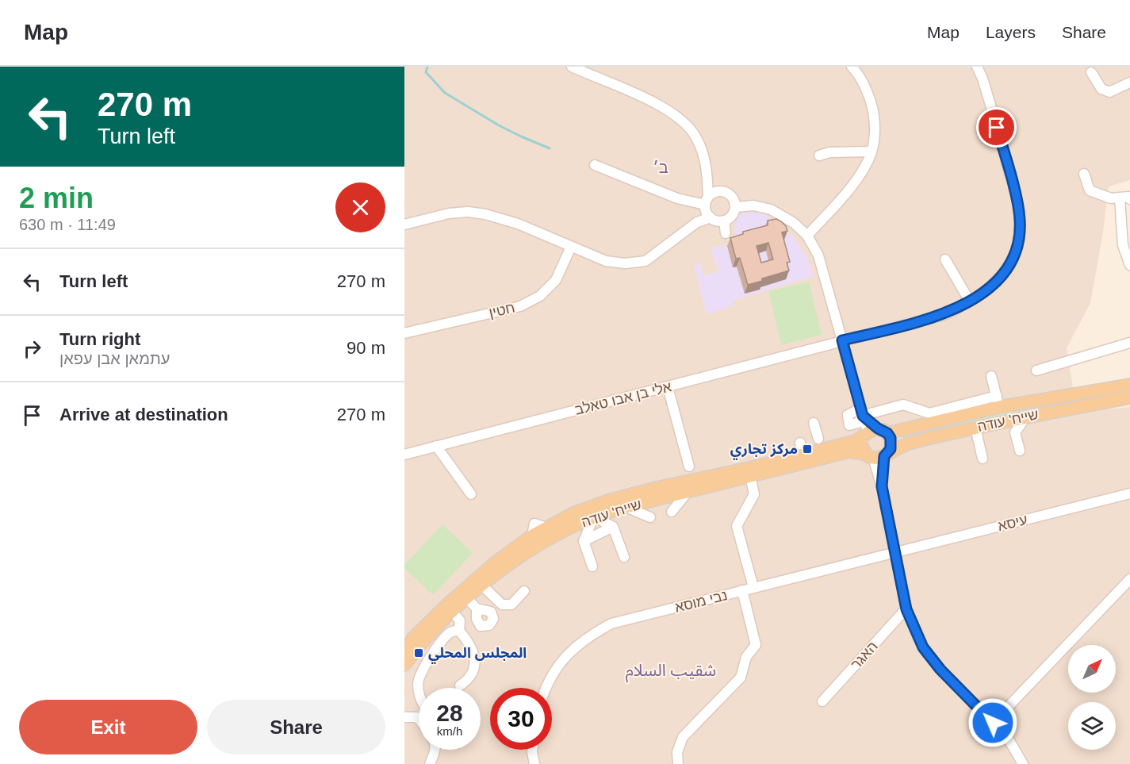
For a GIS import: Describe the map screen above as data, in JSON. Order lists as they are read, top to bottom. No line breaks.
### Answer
{"streets":{"main road":["שייח' עודה"],"street":["חטין","אלי בן אבו טאלב","עיסא","נבי מוסא","האגר"]},"crossings":[["עיסא","נבי מוסא"]],"districts":["ב׳","شقيب السلام"],"places":{"transit":["مركز تجاري","المجلس المحلي"]},"north":"top right","page":{"header":"Map","nav":["Map","Layers","Share"],"turn":["270 m","Turn left"],"heading":["2 min","630 m · 11:49"],"list":[{"name":"Turn left","value":"270 m"},{"name":"Turn right","note":"עתמאן אבן עפאן","value":"90 m"},{"name":"Arrive at destination","value":"270 m"}],"speed":"28 km/h","limit":"30","buttons":["Exit","Share"]}}
